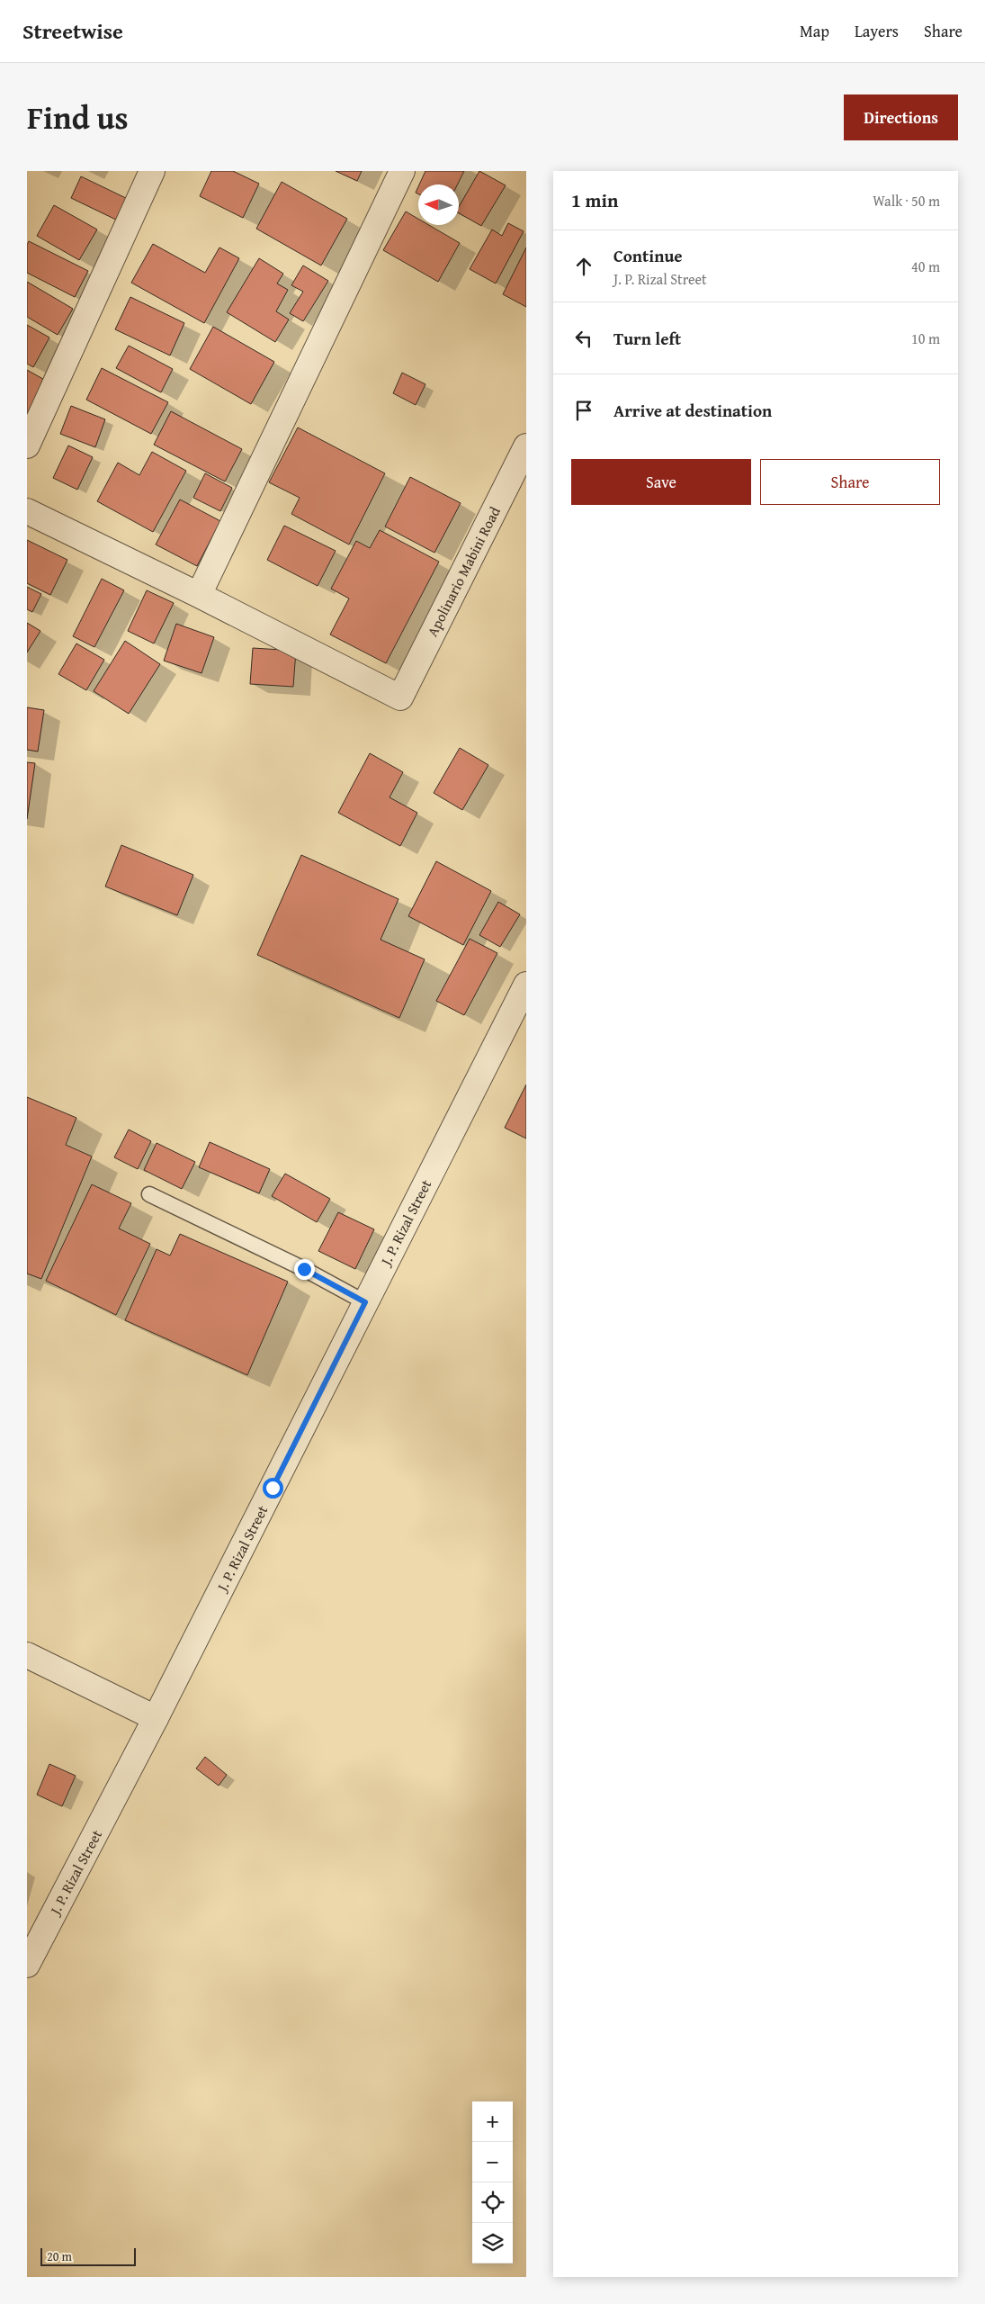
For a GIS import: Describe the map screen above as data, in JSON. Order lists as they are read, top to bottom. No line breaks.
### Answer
{"streets":{"street":["Apolinario Mabini Road","J. P. Rizal Street"]},"scale_bar":"20 m","north":"left","page":{"header":"Streetwise","nav":["Map","Layers","Share"],"title":"Find us","buttons":["Directions",["Save","Share"]],"heading":["1 min","Walk · 50 m"],"list":[["Continue","J. P. Rizal Street","40 m"],["Turn left","10 m"],"Arrive at destination"],"map_buttons":["+","−"],"scale":"20 m"}}
